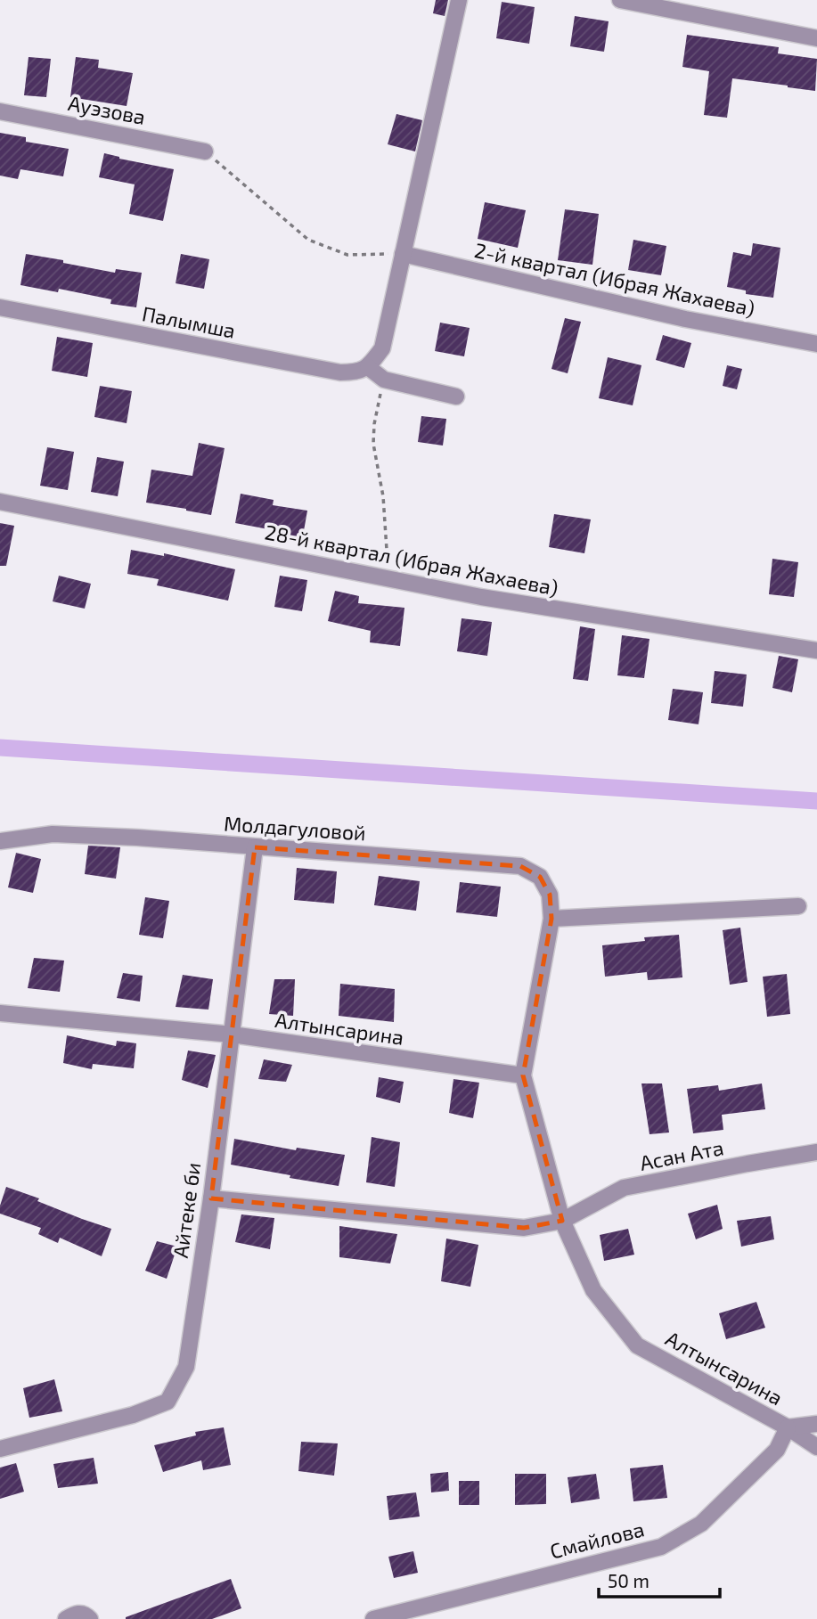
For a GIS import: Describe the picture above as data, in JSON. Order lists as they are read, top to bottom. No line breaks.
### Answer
{"streets":{"street":["Ауэзова","2-й квартал (Ибрая Жахаева)","Палымша","28-й квартал (Ибрая Жахаева)","Молдагуловой","Алтынсарина","Асан Ата","Айтеке би","Смайлова"]},"crossings":[["Молдагуловой","Алтынсарина"],["Молдагуловой","Айтеке би"],["Алтынсарина","Асан Ата"],["Алтынсарина","Айтеке би"],["Алтынсарина","Смайлова"]],"scale_bar":"50 m"}
